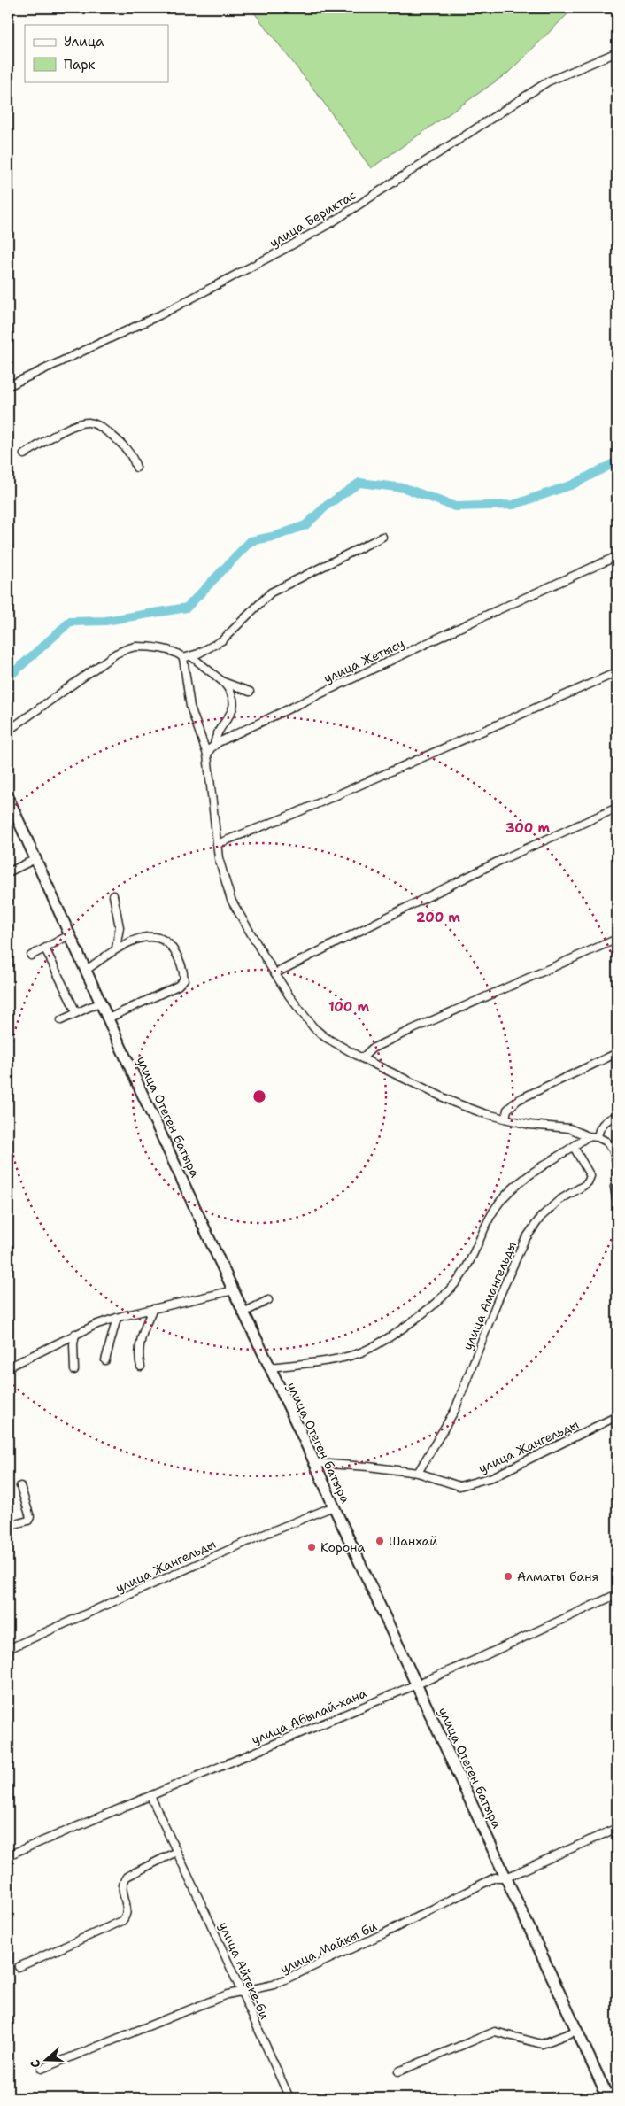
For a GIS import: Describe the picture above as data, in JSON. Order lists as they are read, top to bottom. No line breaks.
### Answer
{"streets":{"main road":["улица Отеген батыра"],"street":["улица Бериктас","улица Жетысу","улица Амангельды","улица Жангельды","улица Абылай-хана","улица Майкы би","улица Айтеке-би"]},"crossings":[["улица Отеген батыра","улица Жангельды"],["улица Отеген батыра","улица Абылай-хана"],["улица Отеген батыра","улица Майкы би"],["улица Амангельды","улица Жангельды"],["улица Абылай-хана","улица Айтеке-би"],["улица Майкы би","улица Айтеке-би"]],"places":["Шанхай","Корона","Алматы баня"],"legend":["Улица","Парк"],"north":"left","rings":["300 m","200 m","100 m"]}
